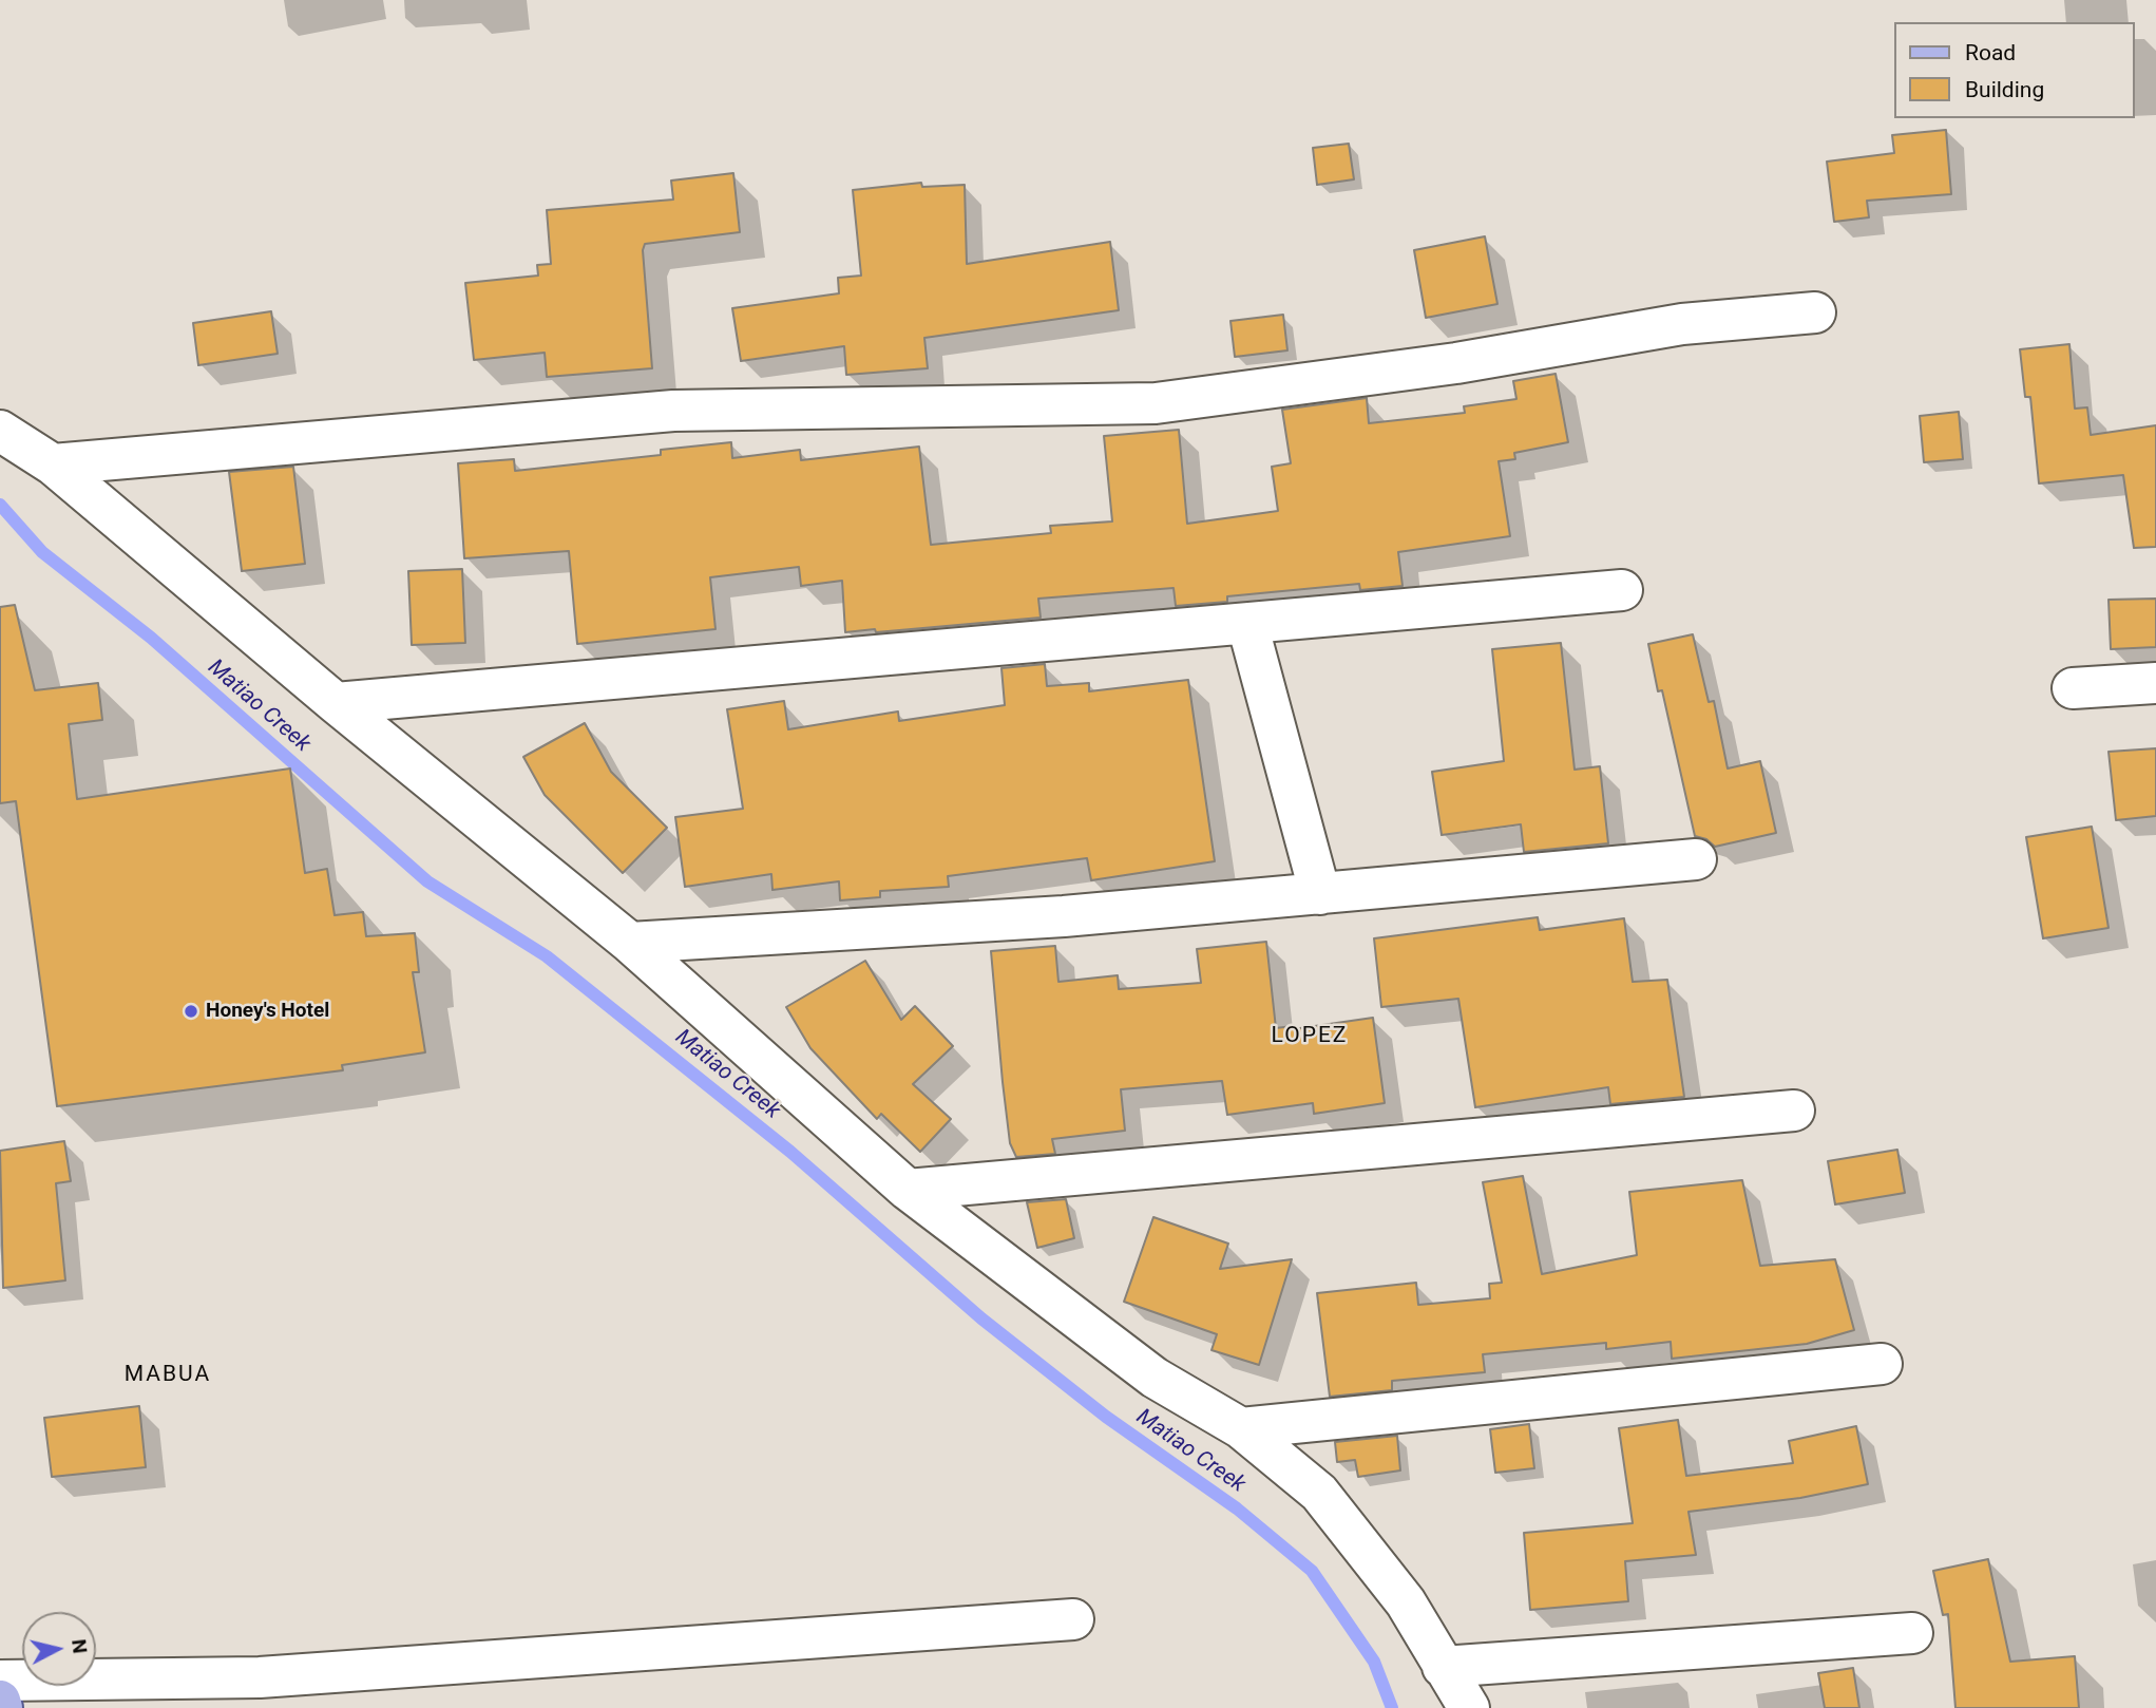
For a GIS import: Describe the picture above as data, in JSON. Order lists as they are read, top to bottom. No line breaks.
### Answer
{"districts":["LOPEZ","MABUA"],"water":["Matiao Creek"],"places":["Honey's Hotel"],"legend":["Road","Building"],"north":"right"}
